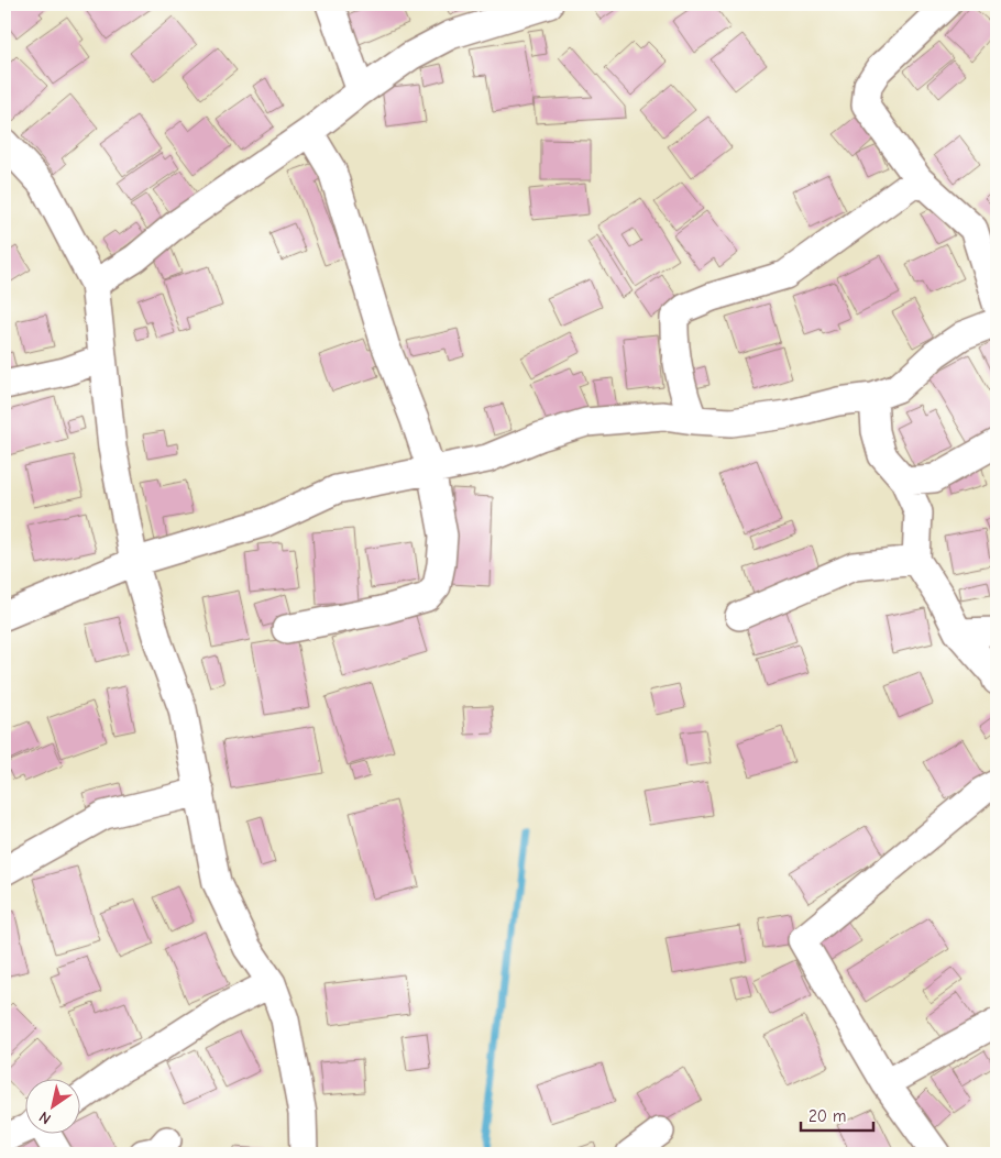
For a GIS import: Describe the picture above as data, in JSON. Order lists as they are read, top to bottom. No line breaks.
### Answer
{"scale_bar":"20 m","north":"bottom left"}
